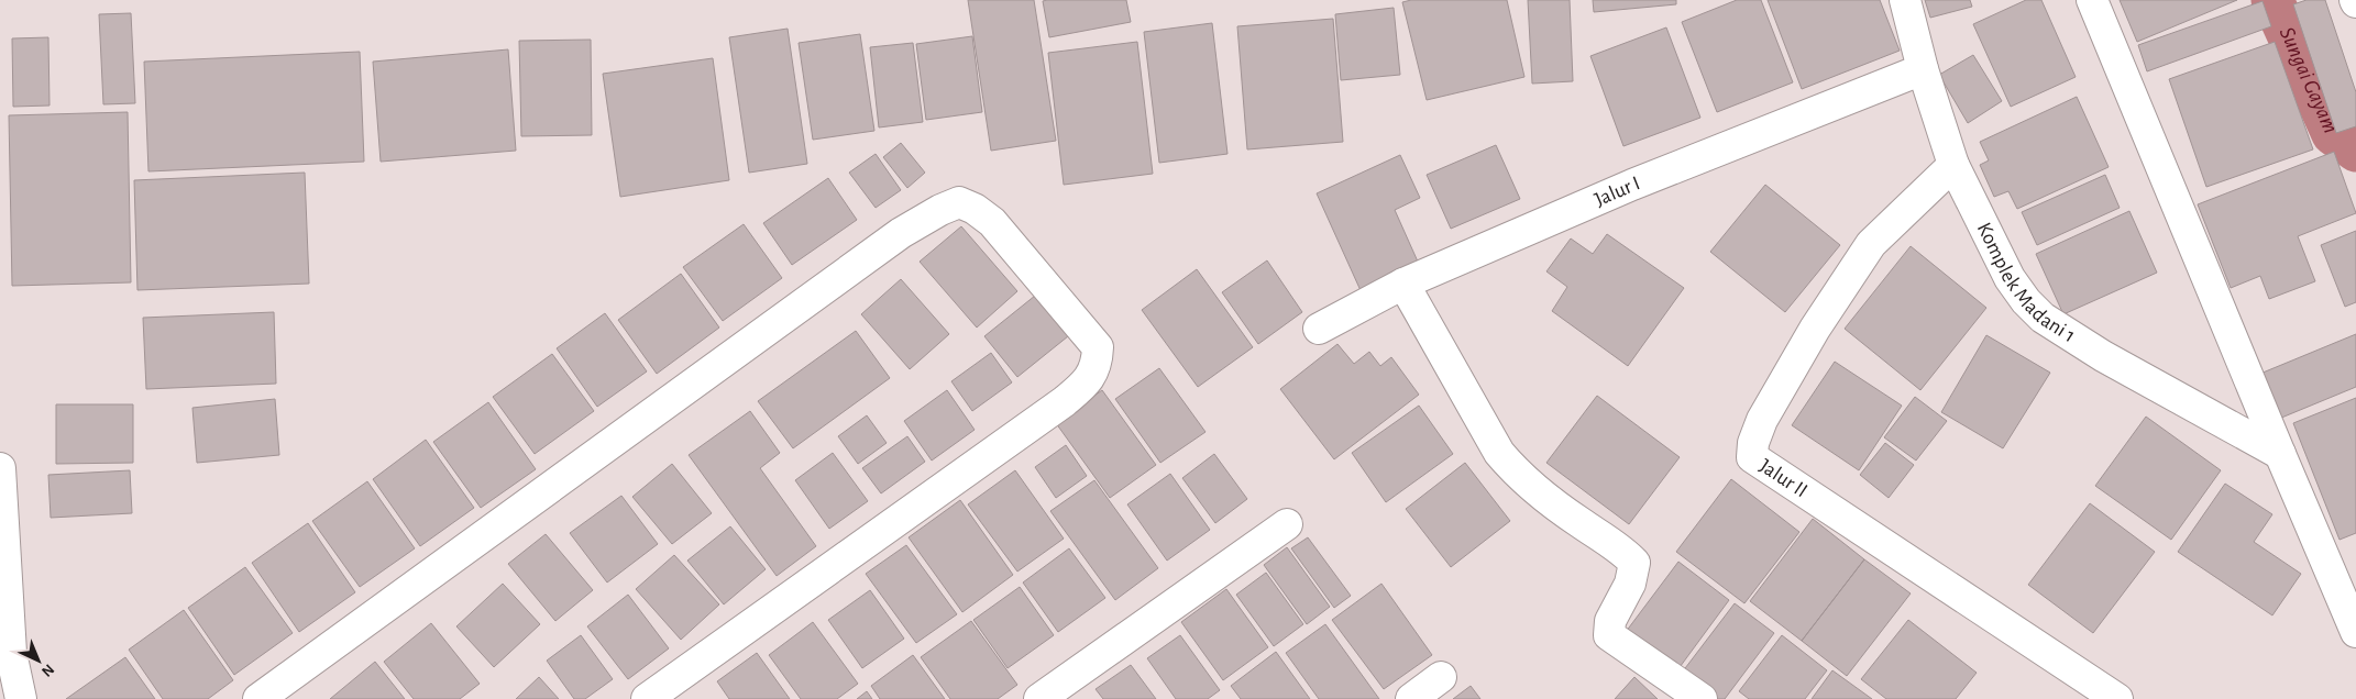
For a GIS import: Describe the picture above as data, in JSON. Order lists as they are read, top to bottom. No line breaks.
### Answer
{"streets":{"street":["Jalur I","Komplek Madani 1","Jalur II"]},"crossings":[["Jalur I","Komplek Madani 1"],["Komplek Madani 1","Jalur II"]],"water":["Sungai Gayam"],"north":"bottom right"}
